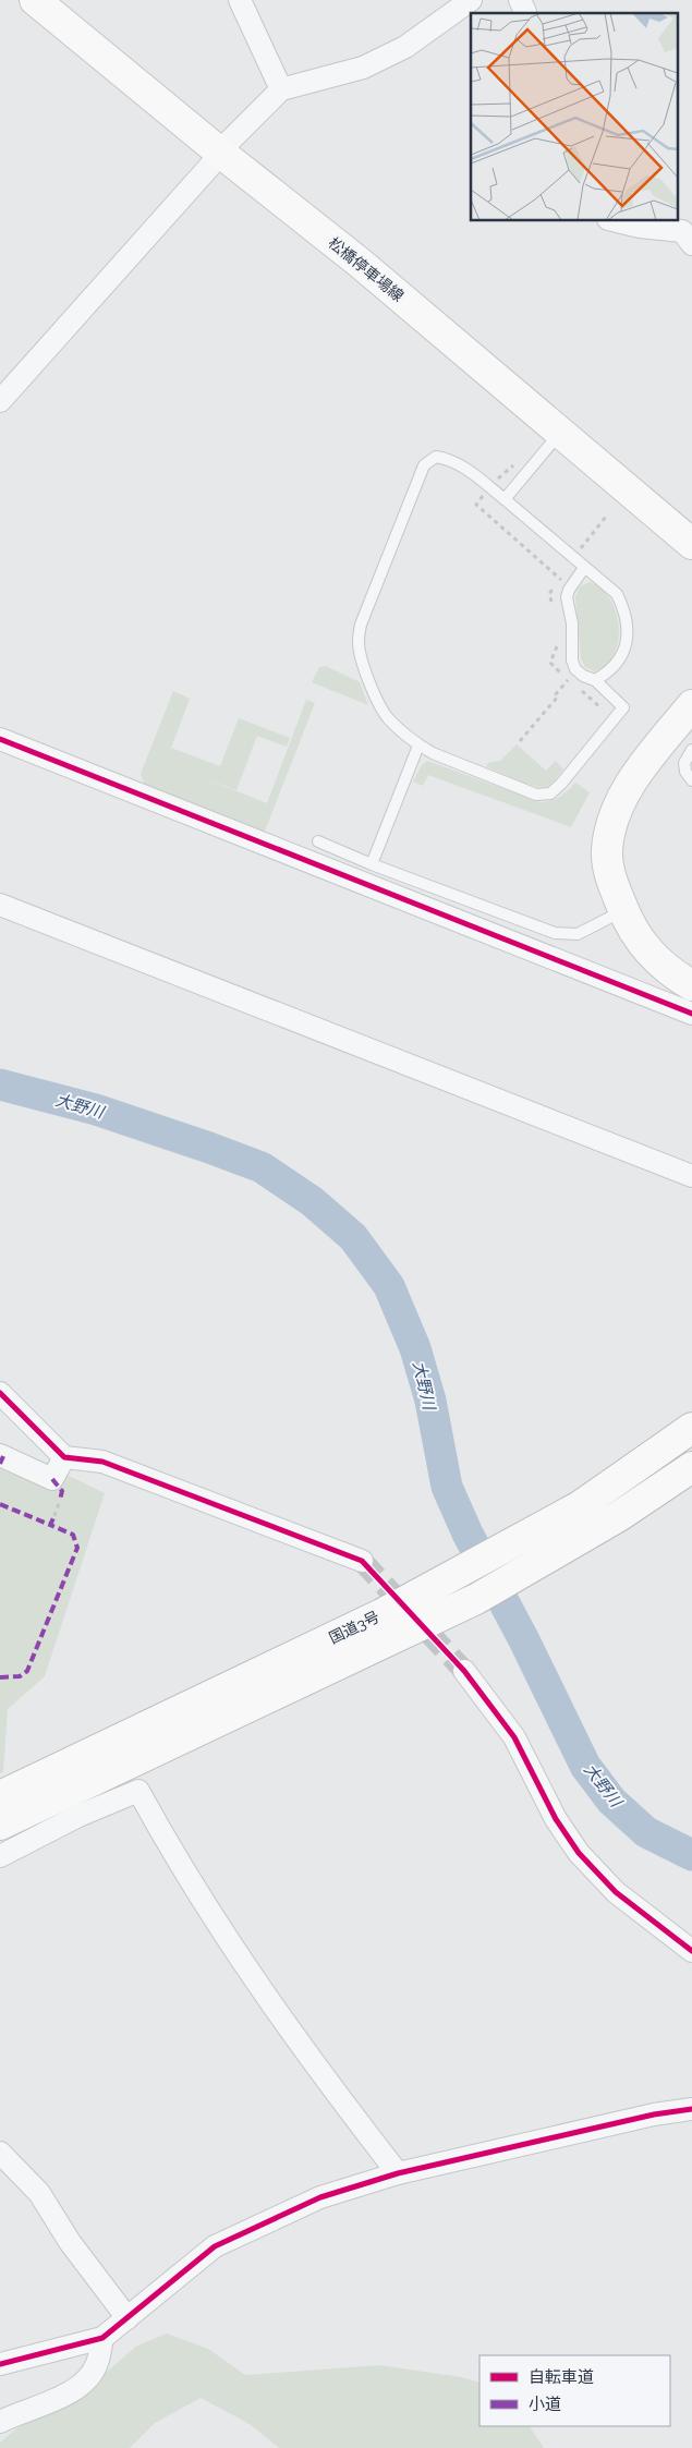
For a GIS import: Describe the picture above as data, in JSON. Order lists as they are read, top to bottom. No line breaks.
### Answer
{"streets":{"main road":["松橋停車場線","国道3号"]},"water":["大野川"],"legend":["自転車道","小道"]}
